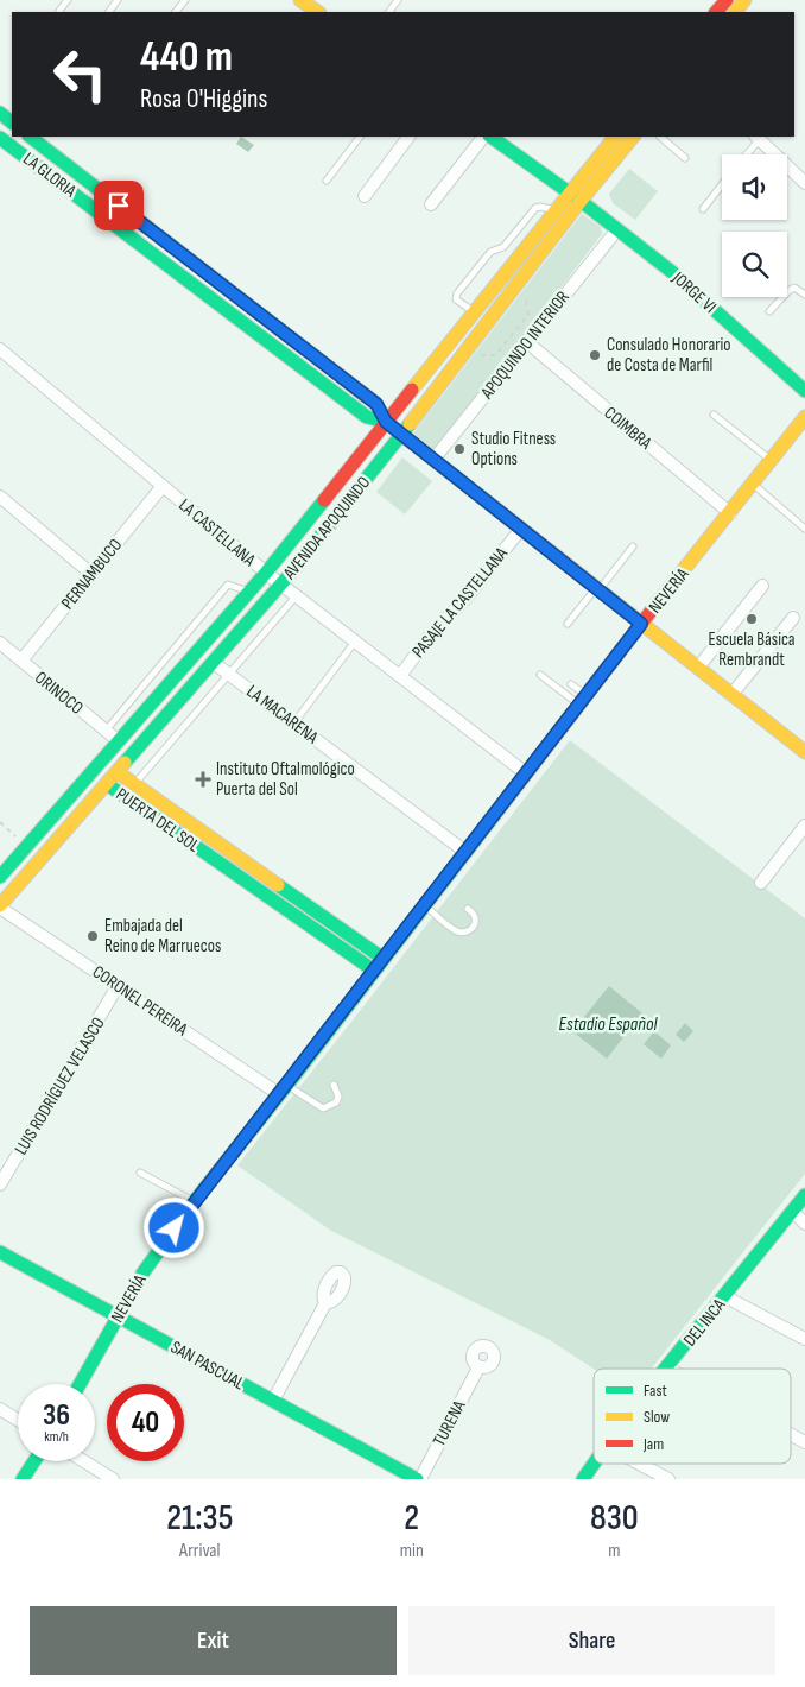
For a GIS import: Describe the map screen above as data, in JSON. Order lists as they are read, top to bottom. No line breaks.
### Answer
{"streets":{"street":["LA GLORIA","JORGE VI","APOQUINDO INTERIOR","COIMBRA","AVENIDA APOQUINDO","LA CASTELLANA","PERNAMBUCO","NEVERÍA","PASAJE LA CASTELLANA","ORINOCO","LA MACARENA","PUERTA DEL SOL","CORONEL PEREIRA","LUIS RODRÍGUEZ VELASCO","DEL INCA","SAN PASCUAL","TURENA"]},"crossings":[["LA GLORIA","APOQUINDO INTERIOR"],["LA GLORIA","AVENIDA APOQUINDO"],["LA GLORIA","NEVERÍA"],["LA GLORIA","PASAJE LA CASTELLANA"],["JORGE VI","APOQUINDO INTERIOR"],["JORGE VI","AVENIDA APOQUINDO"],["APOQUINDO INTERIOR","COIMBRA"],["COIMBRA","NEVERÍA"],["AVENIDA APOQUINDO","LA CASTELLANA"],["AVENIDA APOQUINDO","ORINOCO"],["AVENIDA APOQUINDO","LA MACARENA"],["AVENIDA APOQUINDO","PUERTA DEL SOL"],["AVENIDA APOQUINDO","CORONEL PEREIRA"],["LA CASTELLANA","PERNAMBUCO"],["LA CASTELLANA","NEVERÍA"],["LA CASTELLANA","PASAJE LA CASTELLANA"],["PERNAMBUCO","ORINOCO"],["NEVERÍA","LA MACARENA"],["NEVERÍA","PUERTA DEL SOL"],["NEVERÍA","CORONEL PEREIRA"],["NEVERÍA","SAN PASCUAL"],["CORONEL PEREIRA","LUIS RODRÍGUEZ VELASCO"],["SAN PASCUAL","TURENA"]],"water":["Estadio Español"],"places":{"other":["Consulado Honorario de Costa de Marfil","Studio Fitness Options","Escuela Básica Rembrandt","Embajada del Reino de Marruecos"],"health":["Instituto Oftalmológico Puerta del Sol"]},"legend":["Fast","Slow","Jam"],"page":{"turn":["440 m","Rosa O'Higgins"],"speed":"36 km/h","limit":"40","eta":["21:35","Arrival","2","min","830","m"],"buttons":["Exit","Share"]}}
